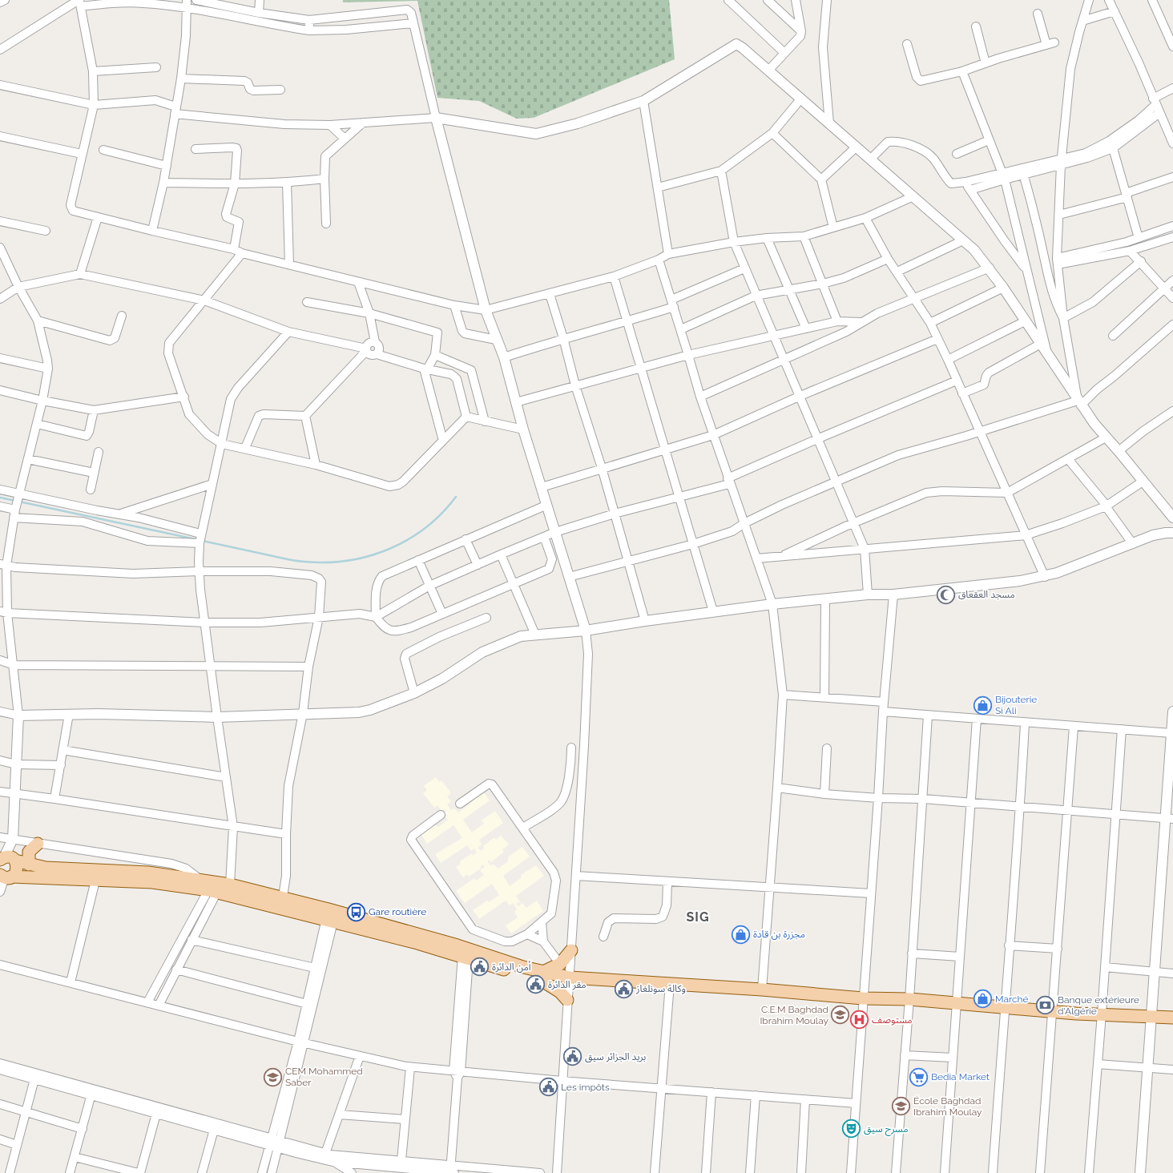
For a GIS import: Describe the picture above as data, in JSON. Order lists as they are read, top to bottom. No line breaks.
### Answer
{"districts":["SIG"],"places":{"mosque":["مسجد العقعاق"],"shop":["Bijouterie Si Ali","مجزرة بن قادة","Marché"],"bus stop":["Gare routière"],"public building":["أمن الدائرة","مقر الدائرة","وكالة سونلغاز","بريد الجزائر سيق","Les impôts"],"bank":["Banque extérieure d'Algérie"],"school or university":["C.E.M Baghdad Ibrahim Moulay","CEM Mohammed Saber","École Baghdad Ibrahim Moulay"],"hospital":["مستوصف"],"supermarket":["Bedia Market"],"theatre":["مسرح سيق"]}}
